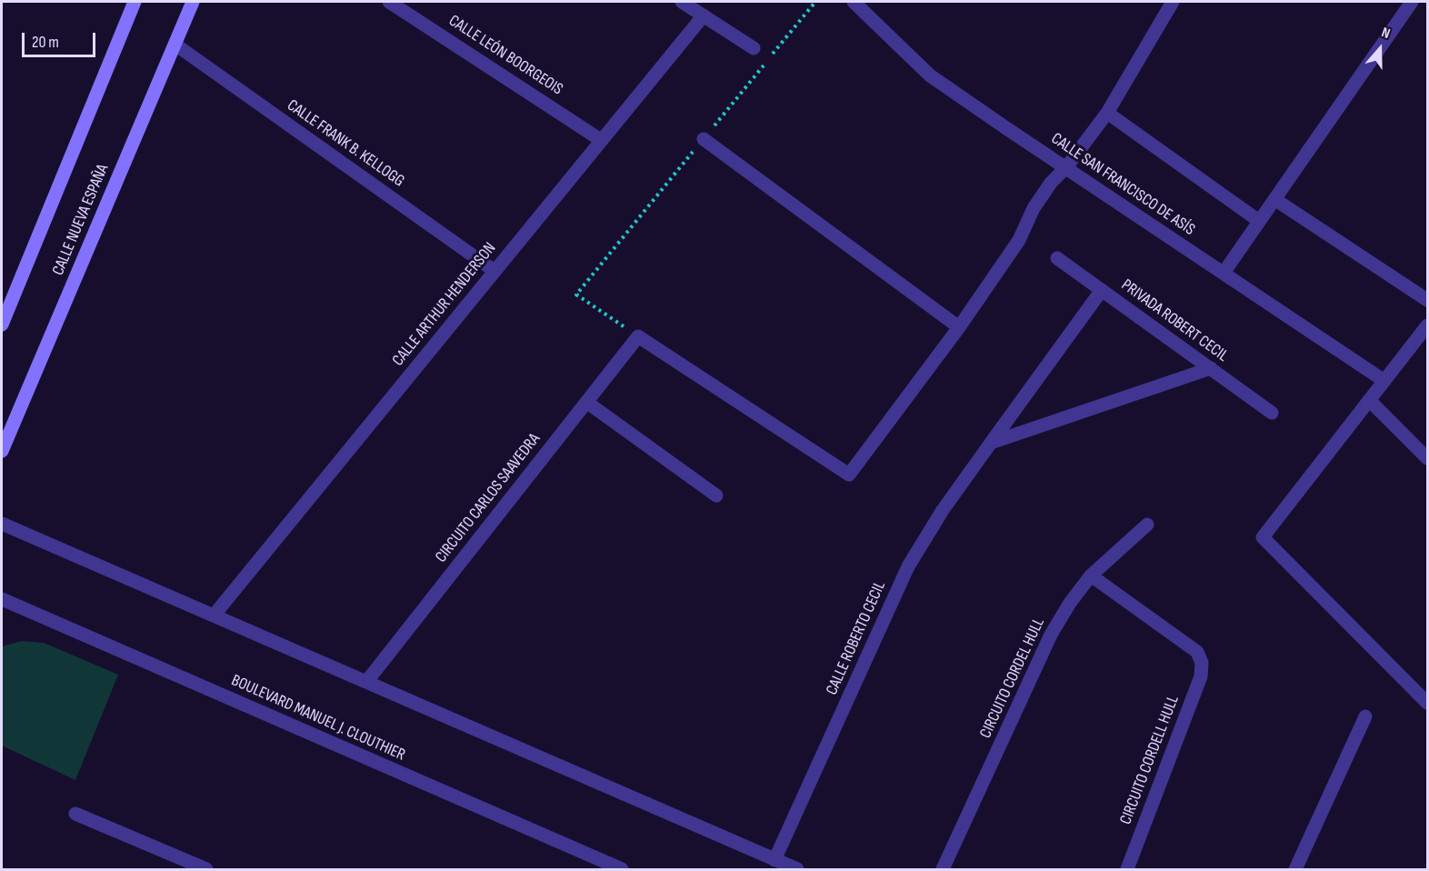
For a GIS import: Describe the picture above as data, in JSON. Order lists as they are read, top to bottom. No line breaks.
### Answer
{"streets":{"street":["CALLE LEÓN BOORGEOIS","CALLE FRANK B. KELLOGG","CALLE SAN FRANCISCO DE ASÍS","CALLE NUEVA ESPAÑA","CALLE ARTHUR HENDERSON","PRIVADA ROBERT CECIL","CIRCUITO CARLOS SAAVEDRA","CALLE ROBERTO CECIL","CIRCUITO CORDEL HULL","BOULEVARD MANUEL J. CLOUTHIER","CIRCUITO CORDELL HULL"]},"crossings":[["CALLE LEÓN BOORGEOIS","CALLE ARTHUR HENDERSON"],["CALLE FRANK B. KELLOGG","CALLE NUEVA ESPAÑA"],["CALLE FRANK B. KELLOGG","CALLE ARTHUR HENDERSON"],["PRIVADA ROBERT CECIL","CALLE ROBERTO CECIL"],["CIRCUITO CORDEL HULL","CIRCUITO CORDELL HULL"]],"scale_bar":"20 m","north":"top"}
